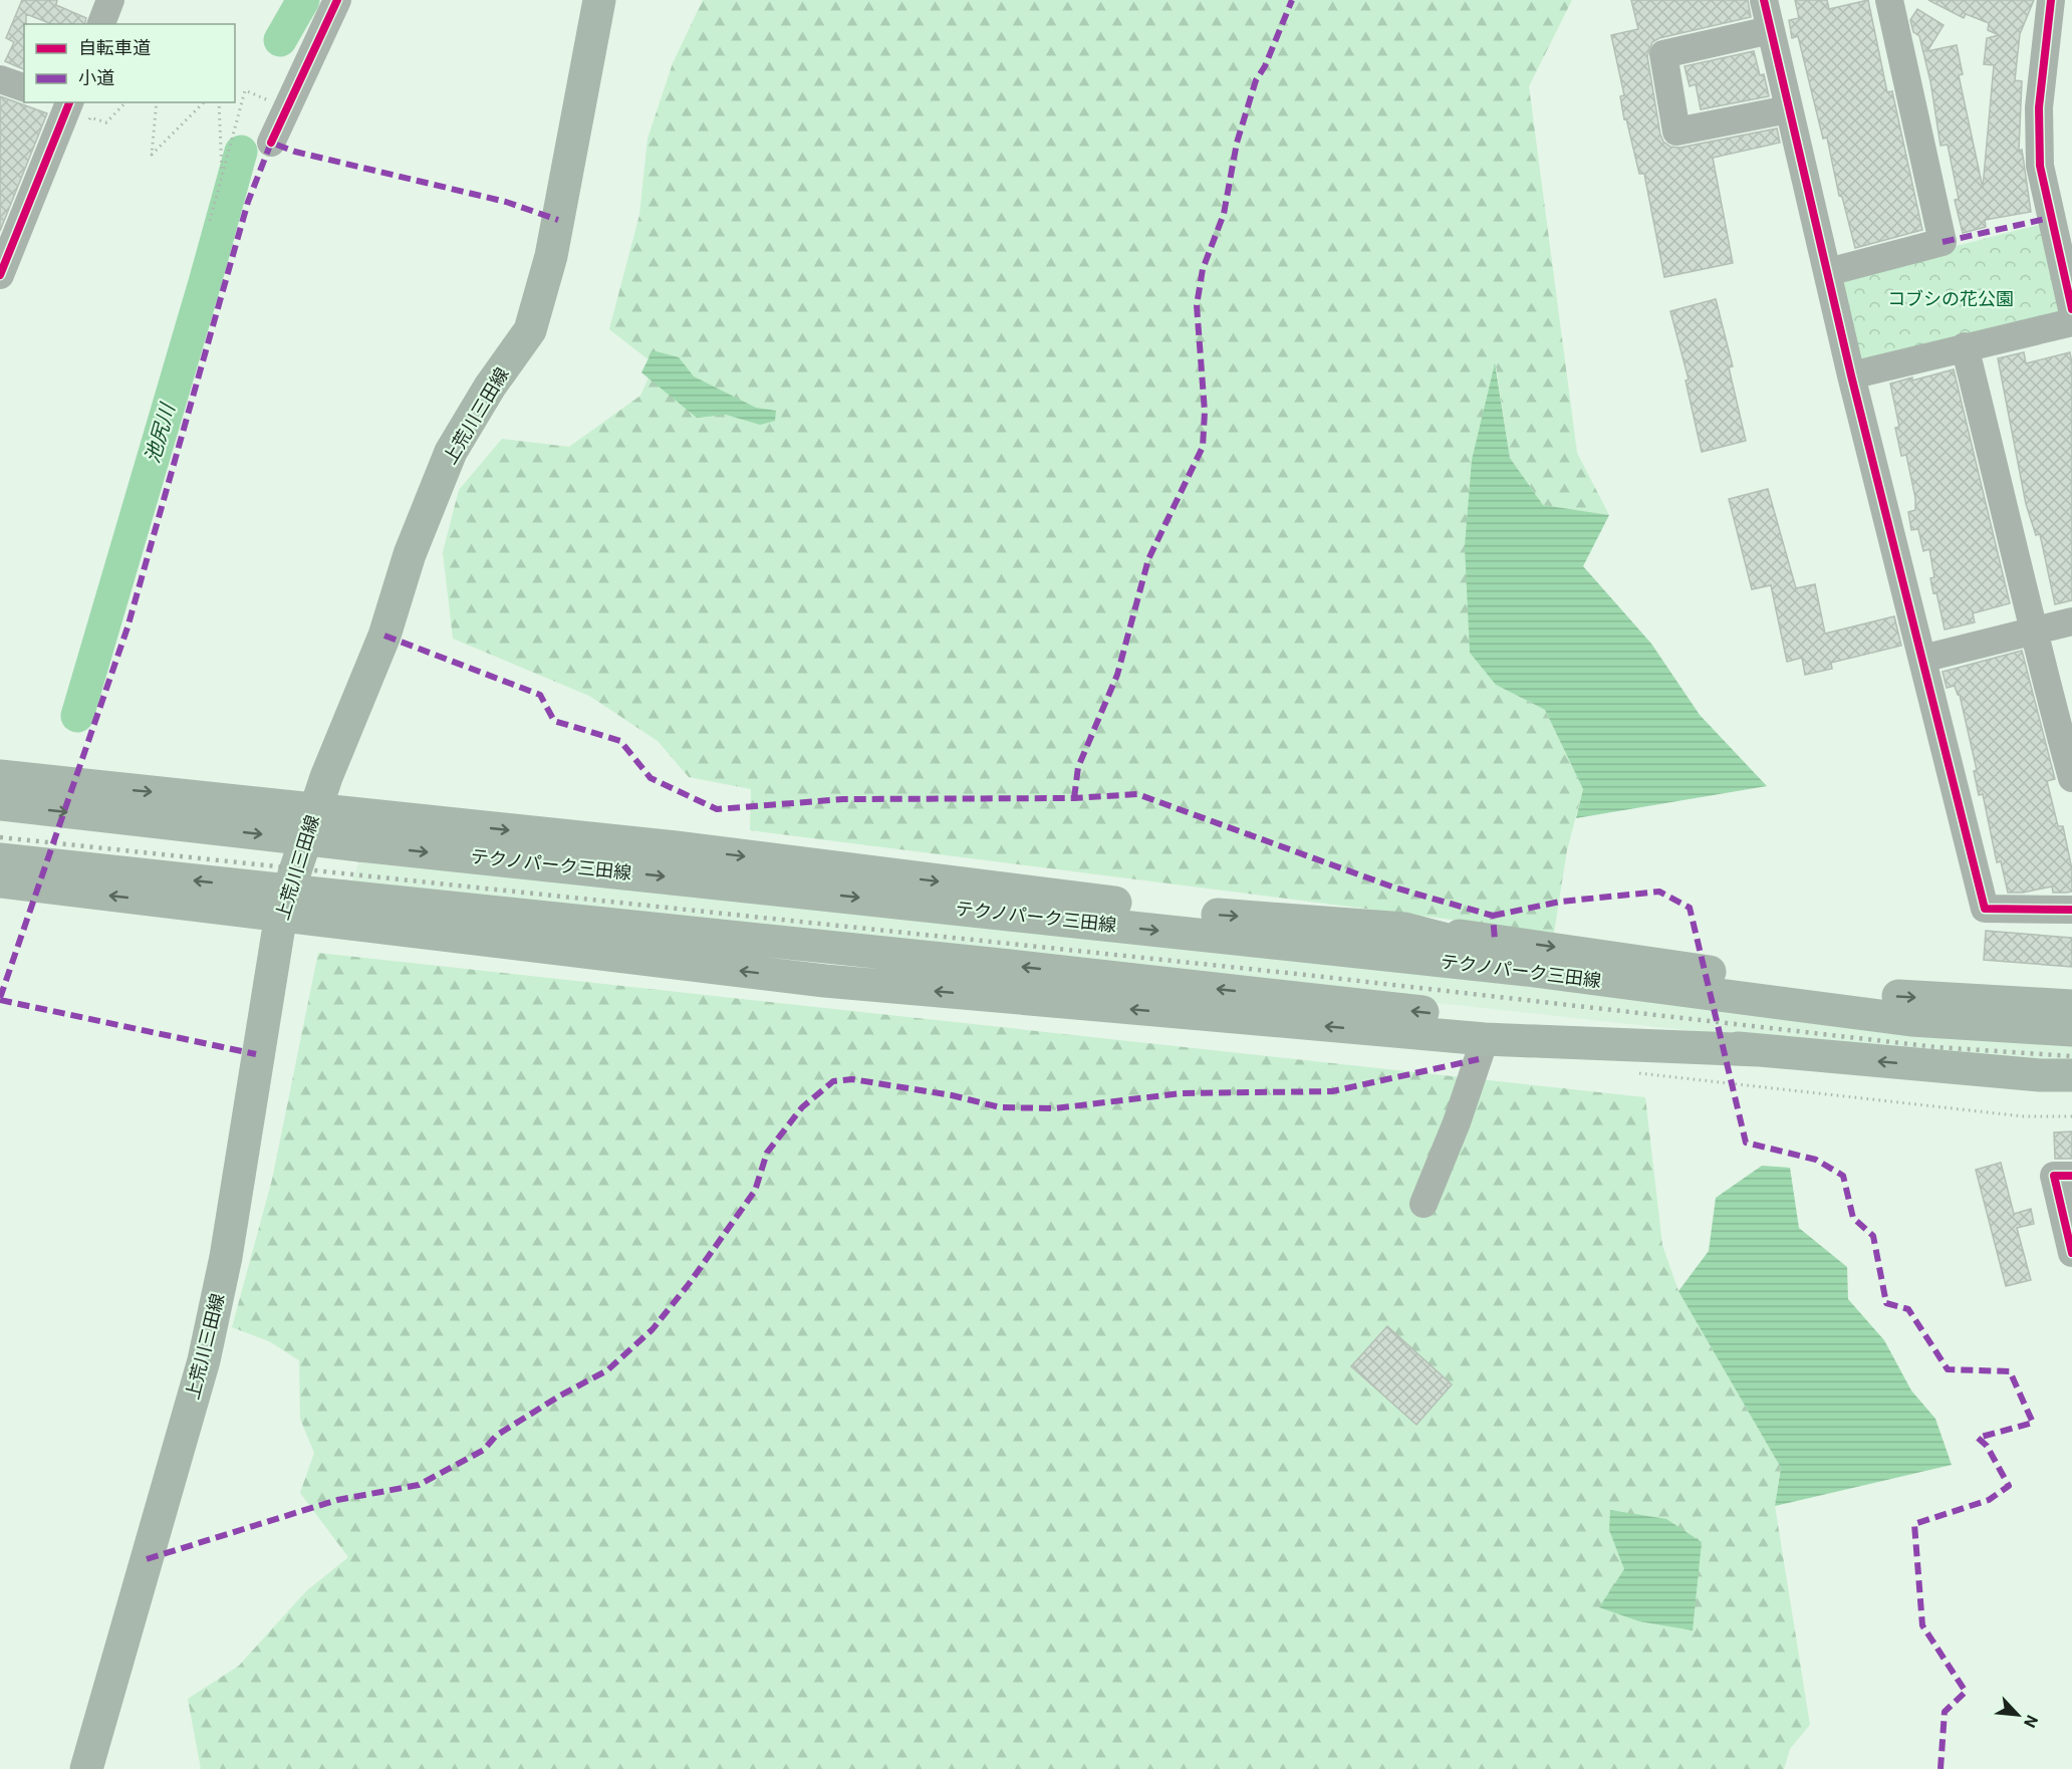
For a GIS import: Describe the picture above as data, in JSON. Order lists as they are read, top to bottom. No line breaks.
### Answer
{"streets":{"main road":["上荒川三田線","テクノパーク三田線"]},"water":["池尻川"],"parks":["コブシの花公園"],"legend":["自転車道","小道"],"north":"bottom right"}
